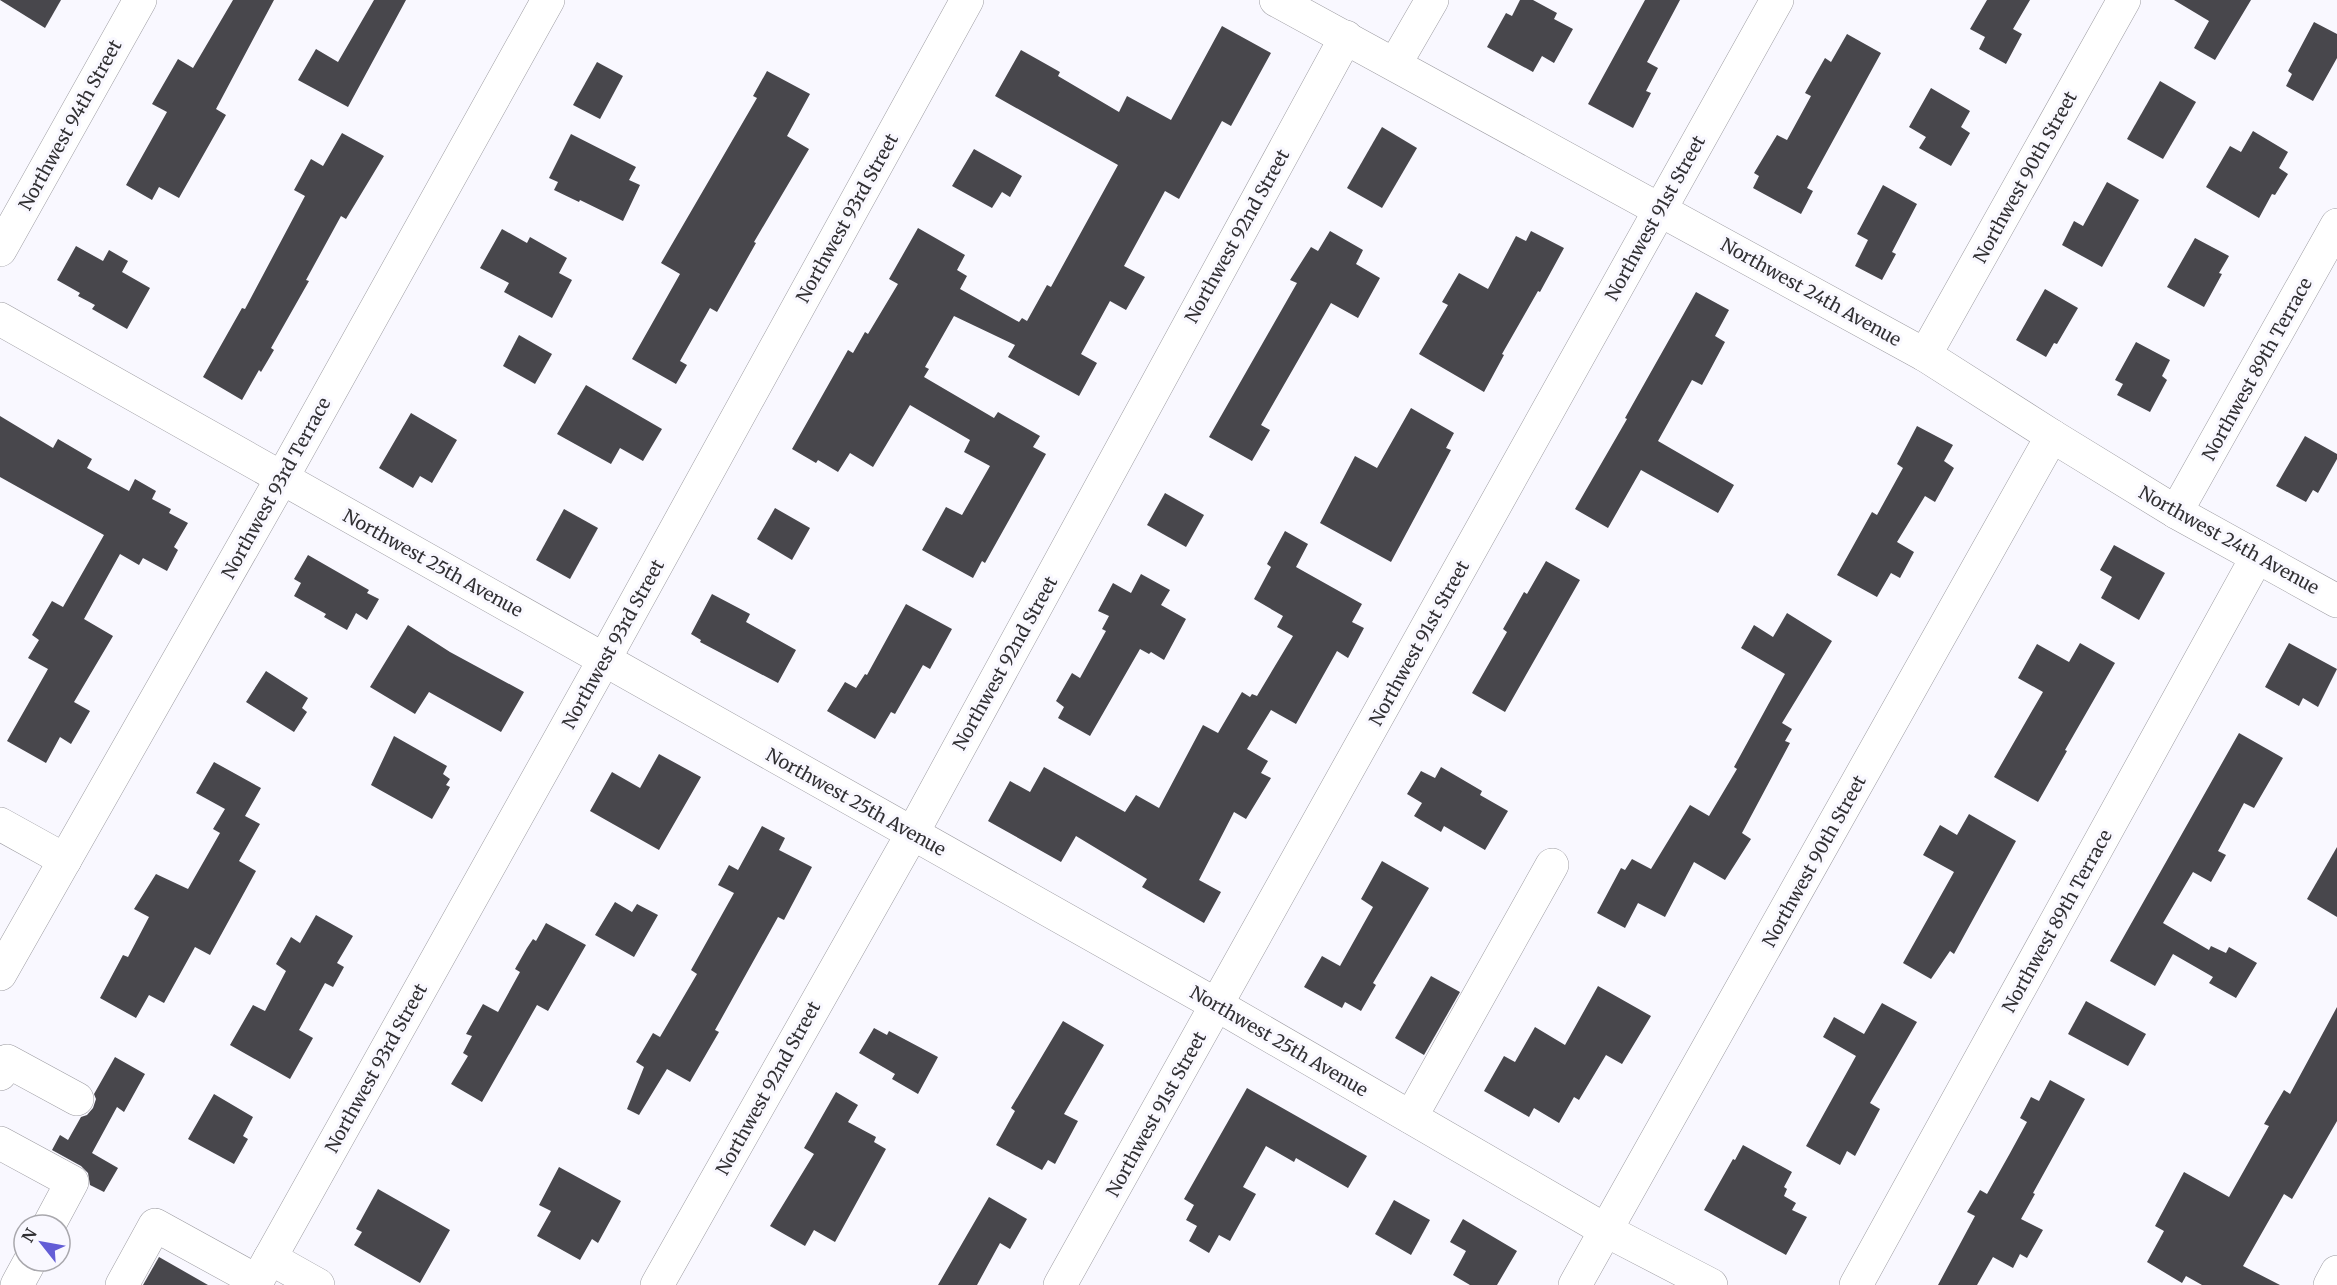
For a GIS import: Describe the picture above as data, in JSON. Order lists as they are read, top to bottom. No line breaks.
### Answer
{"streets":{"street":["Northwest 94th Street","Northwest 90th Street","Northwest 93rd Street","Northwest 91st Street","Northwest 92nd Street","Northwest 24th Avenue","Northwest 89th Terrace","Northwest 93rd Terrace","Northwest 25th Avenue"]},"crossings":[["Northwest 90th Street","Northwest 24th Avenue"],["Northwest 90th Street","Northwest 25th Avenue"],["Northwest 93rd Street","Northwest 25th Avenue"],["Northwest 91st Street","Northwest 24th Avenue"],["Northwest 91st Street","Northwest 25th Avenue"],["Northwest 92nd Street","Northwest 24th Avenue"],["Northwest 92nd Street","Northwest 25th Avenue"],["Northwest 24th Avenue","Northwest 89th Terrace"],["Northwest 93rd Terrace","Northwest 25th Avenue"]],"north":"top left"}
